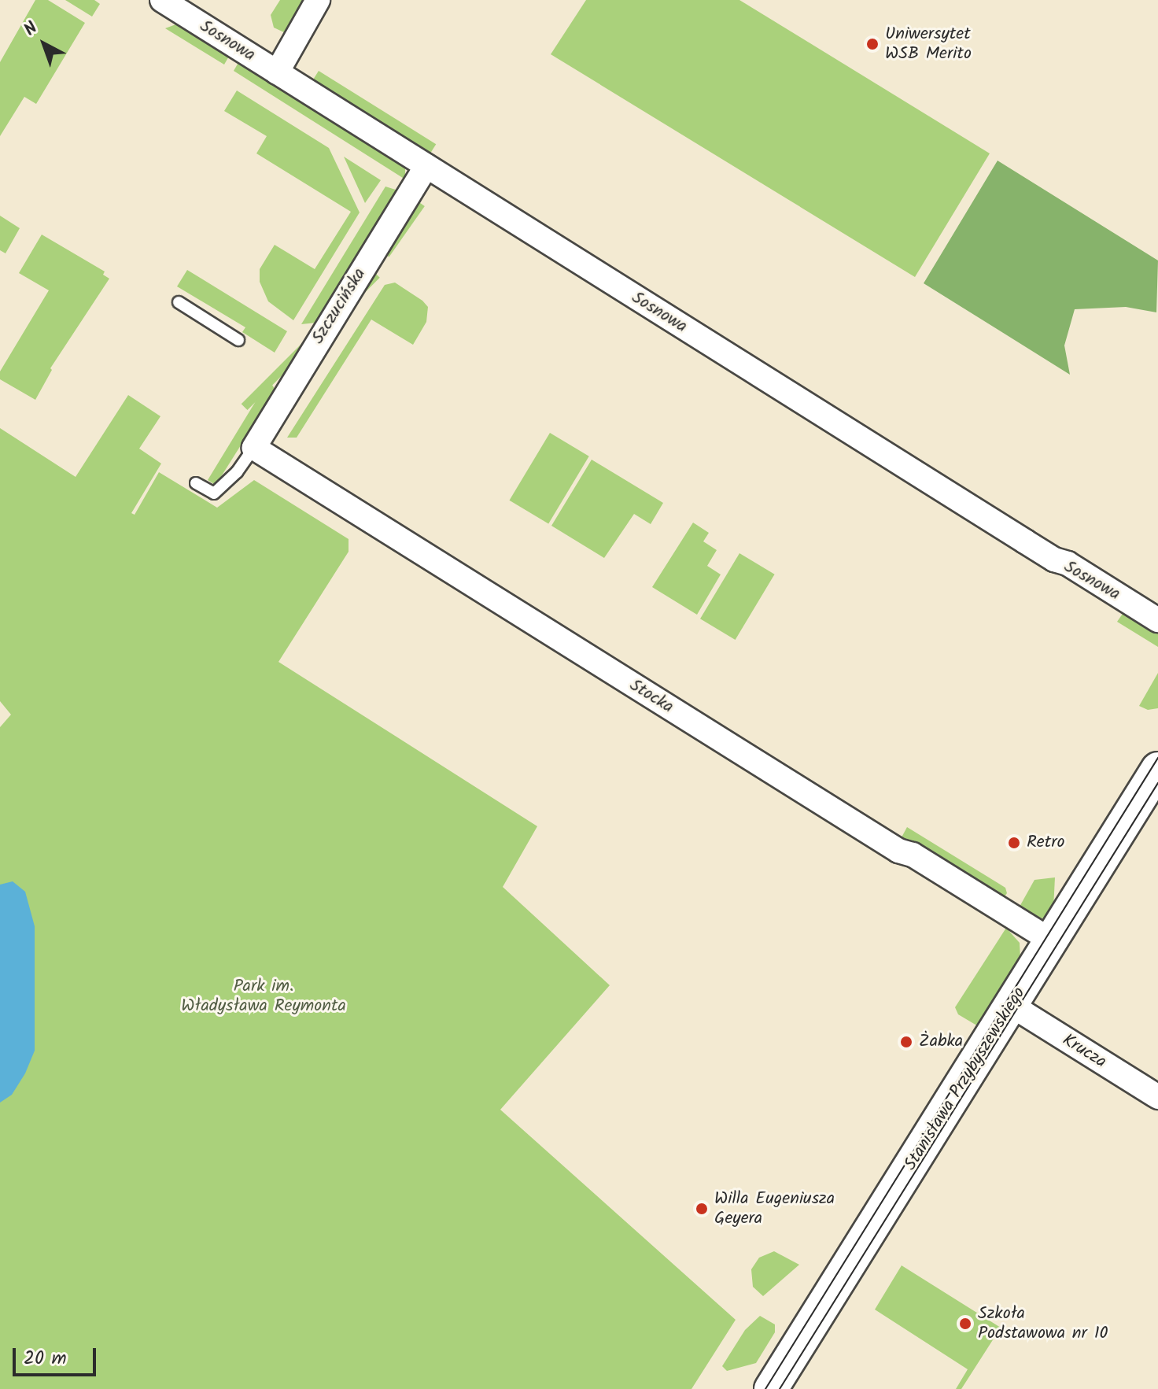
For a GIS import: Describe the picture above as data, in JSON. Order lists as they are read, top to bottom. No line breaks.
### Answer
{"streets":{"street":["Sosnowa","Szczucińska","Stocka","Krucza","Stanisława Przybyszewskiego"]},"crossings":[["Sosnowa","Szczucińska"],["Szczucińska","Stocka"],["Stocka","Stanisława Przybyszewskiego"],["Krucza","Stanisława Przybyszewskiego"]],"parks":["Park im. Władysława Reymonta"],"places":["Uniwersytet WSB Merito","Retro","Żabka","Willa Eugeniusza Geyera","Szkoła Podstawowa nr 10"],"scale_bar":"20 m","north":"top left"}
